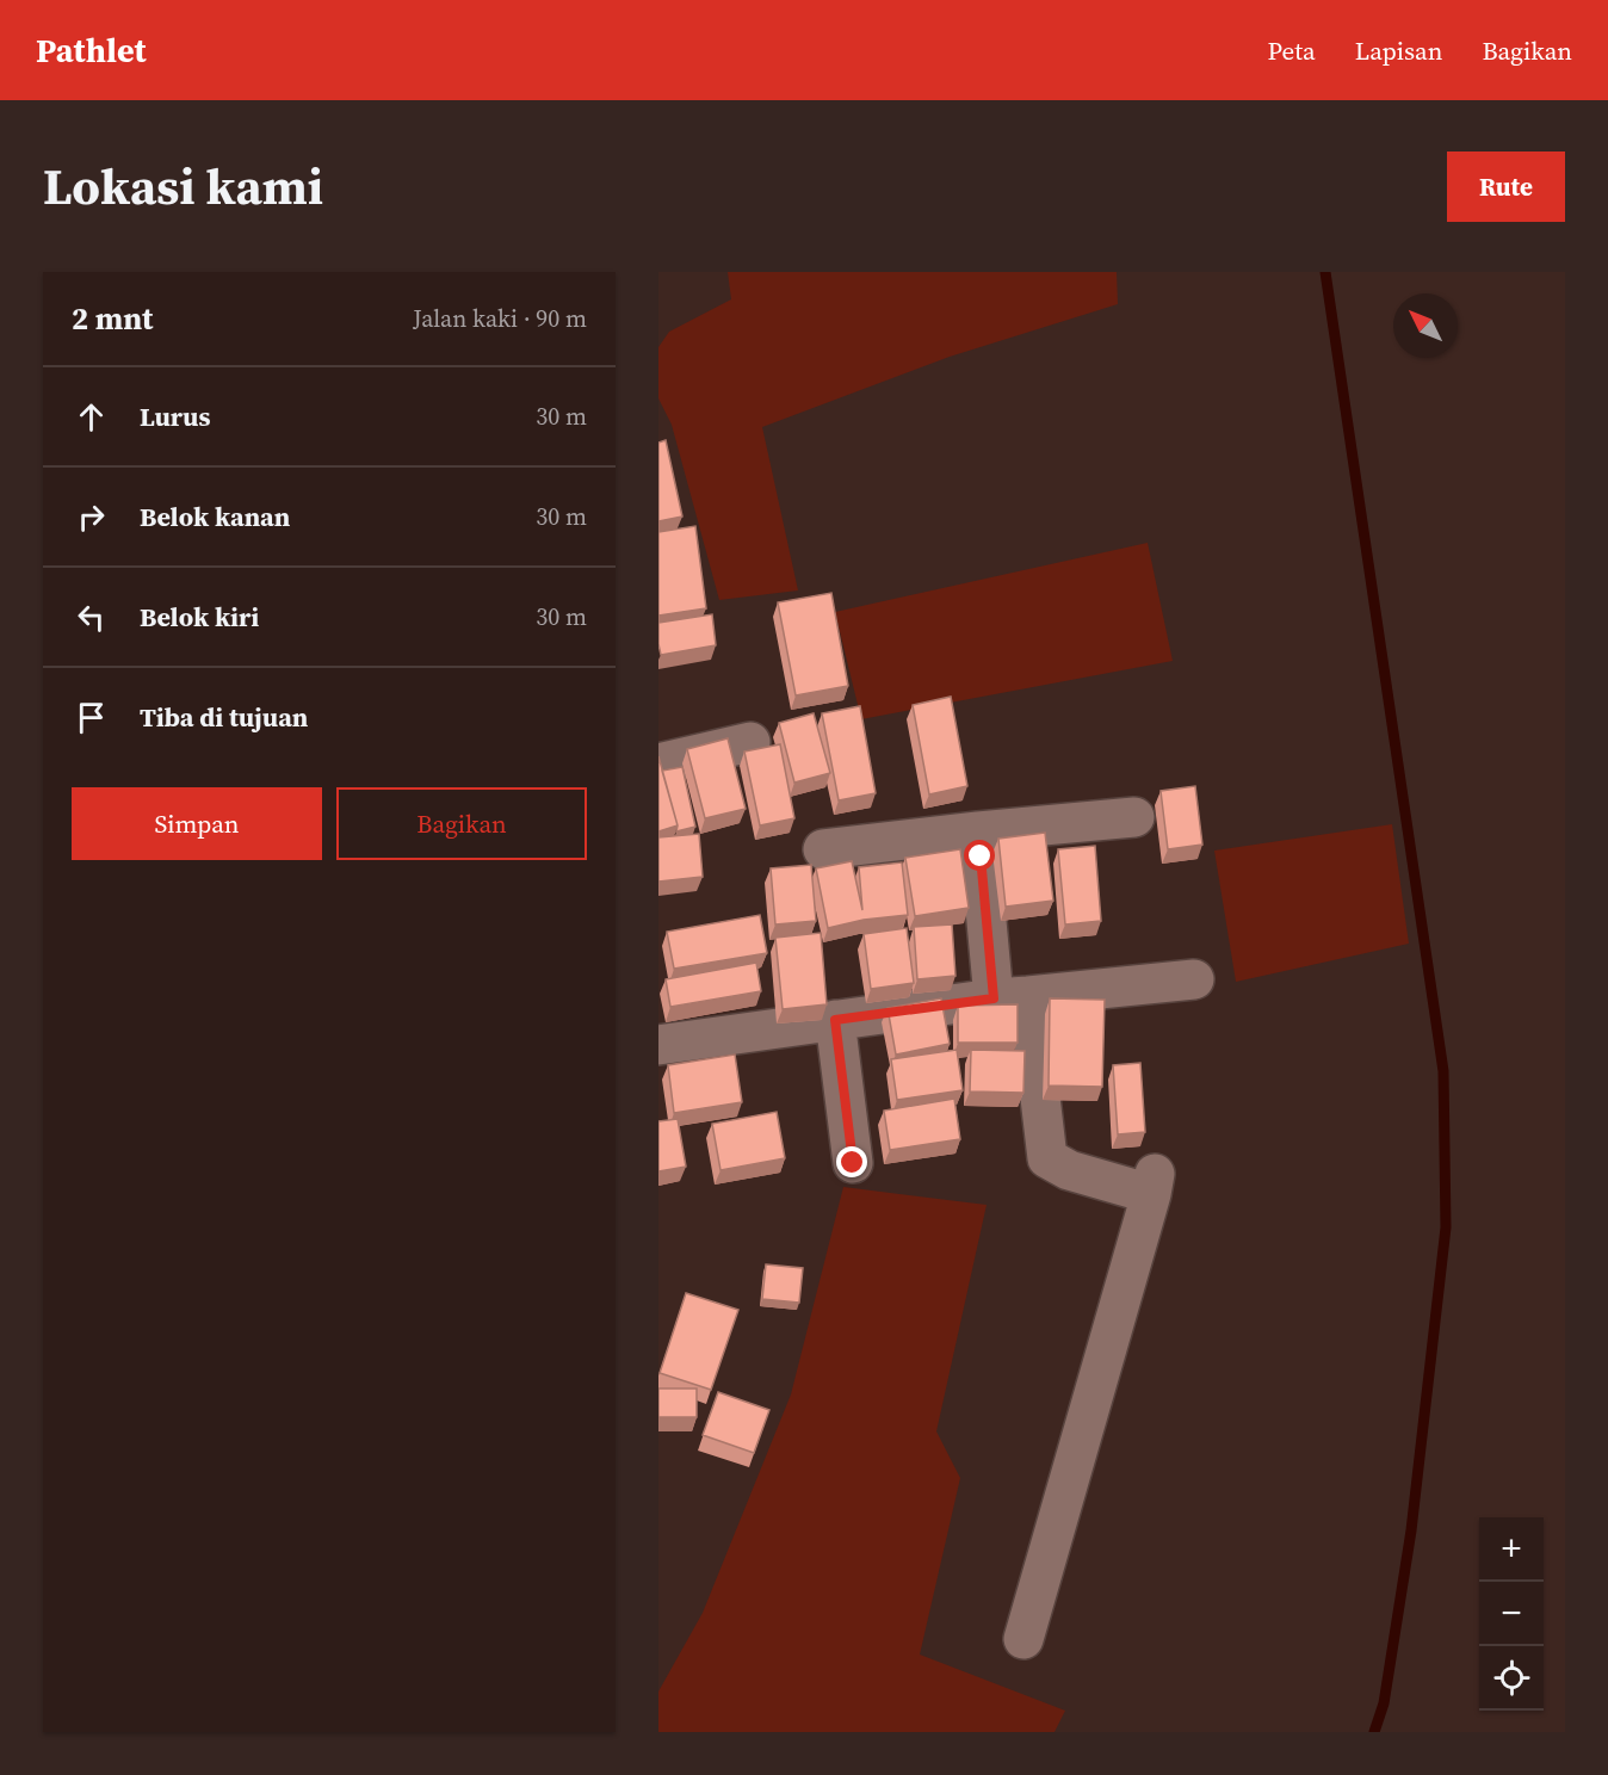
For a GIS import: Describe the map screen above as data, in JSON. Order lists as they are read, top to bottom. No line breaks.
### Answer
{"north":"top left","page":{"header":"Pathlet","nav":["Peta","Lapisan","Bagikan"],"title":"Lokasi kami","buttons":["Rute",["Simpan","Bagikan"]],"heading":["2 mnt","Jalan kaki · 90 m"],"list":[["Lurus","30 m"],["Belok kanan","30 m"],["Belok kiri","30 m"],"Tiba di tujuan"],"map_buttons":["+","−"]}}
